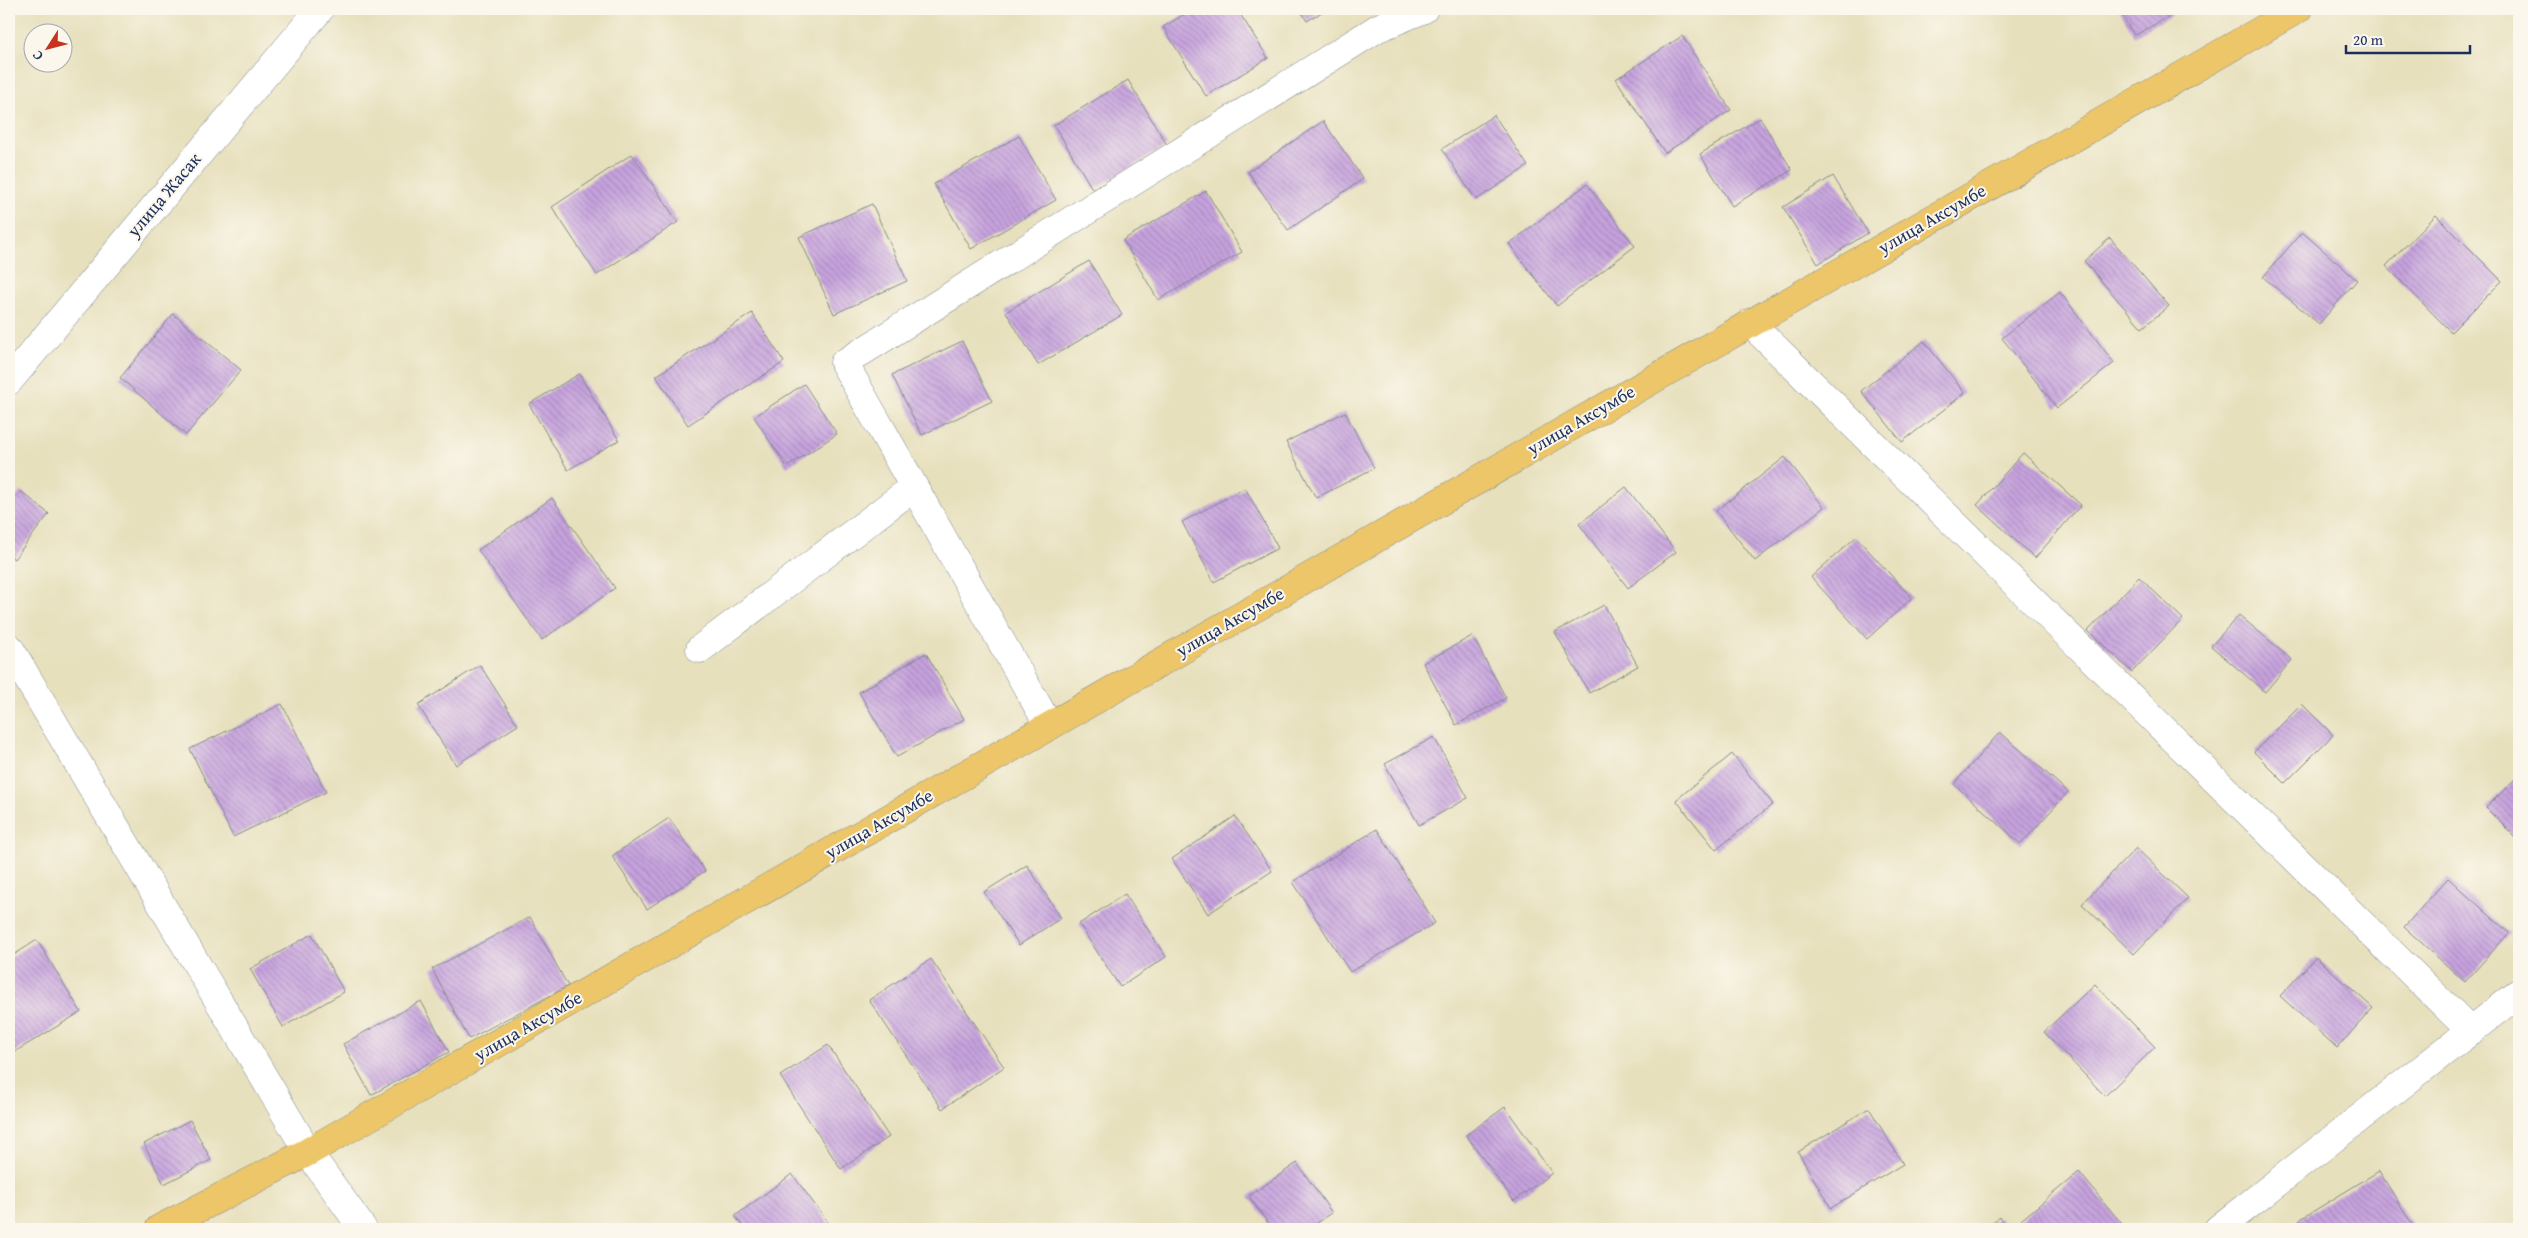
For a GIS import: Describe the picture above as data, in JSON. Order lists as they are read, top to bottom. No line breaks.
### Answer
{"streets":{"main road":["улица Аксумбе"],"street":["улица Жасак"]},"scale_bar":"20 m","north":"bottom left"}
